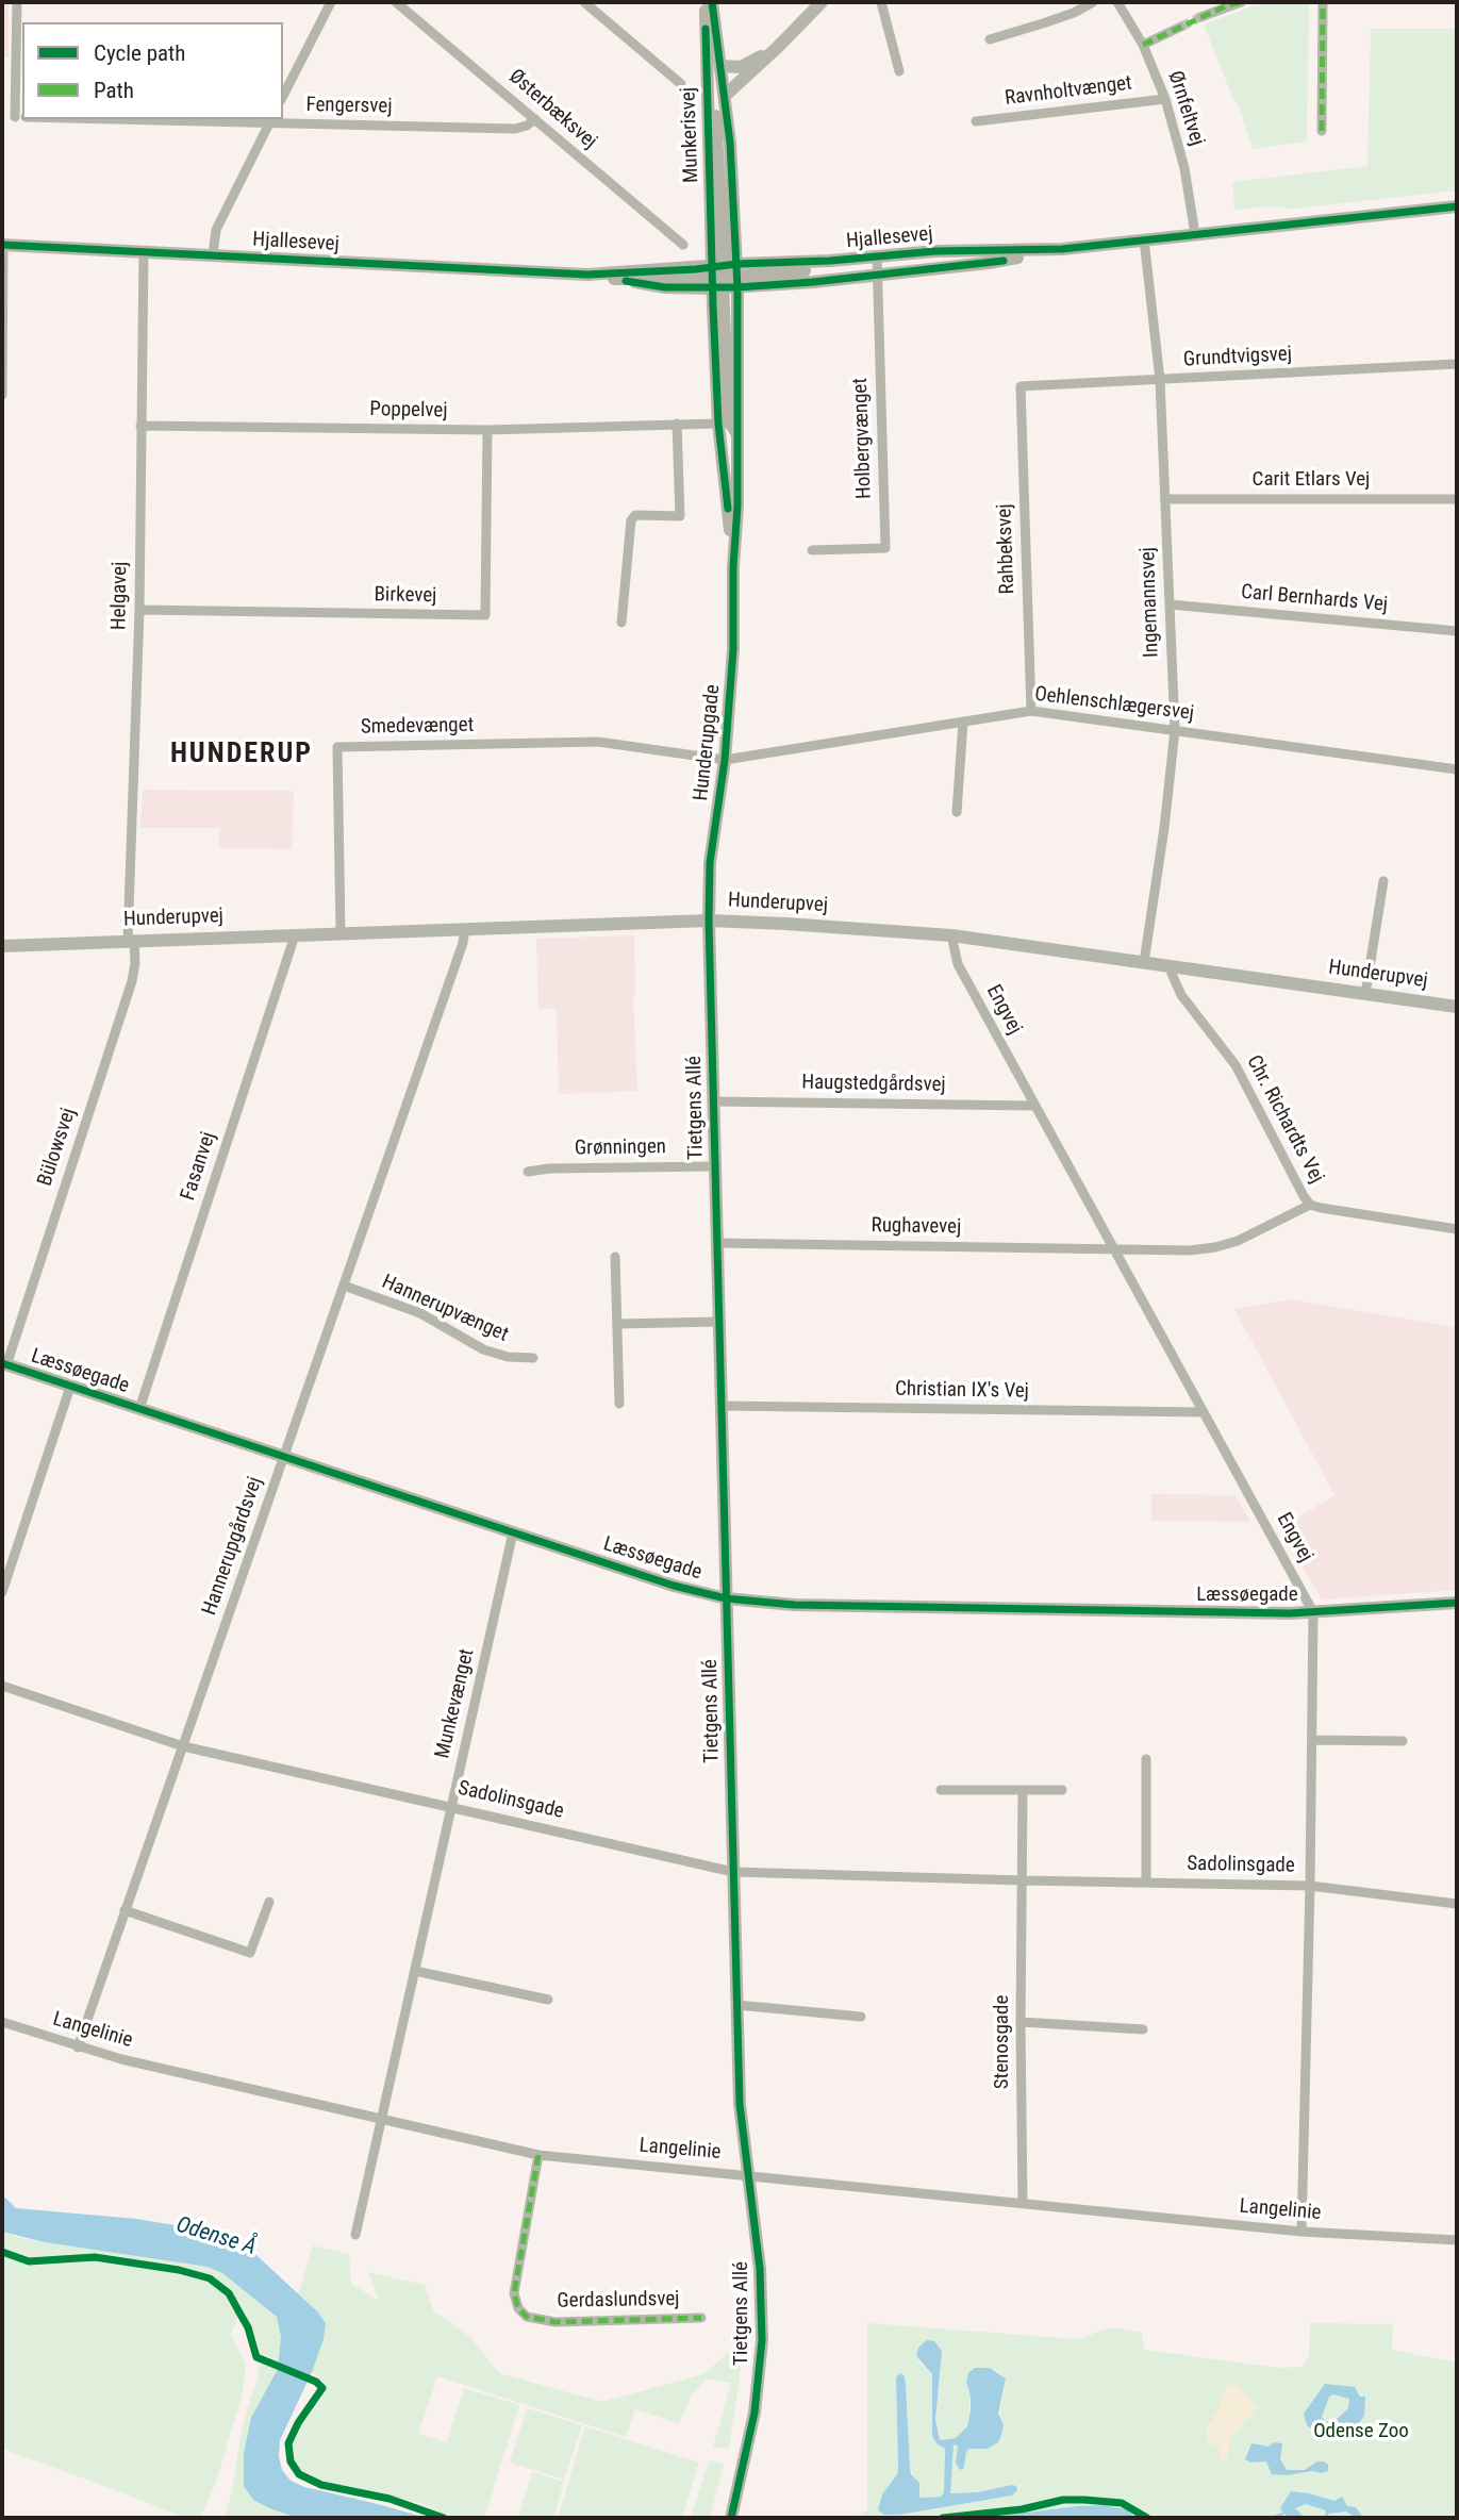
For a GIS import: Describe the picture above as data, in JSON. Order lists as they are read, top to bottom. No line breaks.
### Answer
{"streets":{"main road":["Munkerisvej","Hjallesevej","Hunderupgade","Tietgens Allé"],"street":["Ravnholtvænget","Fengersvej","Ørnfeltvej","Østerbæksvej","Grundtvigsvej","Poppelvej","Holbergvænget","Carit Etlars Vej","Rahbeksvej","Helgavej","Birkevej","Carl Bernhards Vej","Ingemannsvej","Oehlenschlægersvej","Smedevænget","Hunderupvej","Engvej","Haugstedgårdsvej","Chr. Richardts Vej","Bülowsvej","Grønningen","Fasanvej","Rughavevej","Hannerupvænget","Læssøegade","Christian IX's Vej","Hannerupgårdsvej","Munkevænget","Sadolinsgade","Langelinie","Stenosgade","Gerdaslundsvej"]},"crossings":[["Ravnholtvænget","Ørnfeltvej"],["Fengersvej","Østerbæksvej"],["Ørnfeltvej","Hjallesevej"],["Munkerisvej","Hjallesevej"],["Munkerisvej","Hunderupgade"],["Hjallesevej","Holbergvænget"],["Hjallesevej","Helgavej"],["Hjallesevej","Ingemannsvej"],["Hjallesevej","Hunderupgade"],["Grundtvigsvej","Rahbeksvej"],["Grundtvigsvej","Ingemannsvej"],["Poppelvej","Helgavej"],["Poppelvej","Birkevej"],["Poppelvej","Hunderupgade"],["Carit Etlars Vej","Ingemannsvej"],["Rahbeksvej","Oehlenschlægersvej"],["Helgavej","Birkevej"],["Helgavej","Hunderupvej"],["Helgavej","Bülowsvej"],["Carl Bernhards Vej","Ingemannsvej"],["Ingemannsvej","Oehlenschlægersvej"],["Ingemannsvej","Hunderupvej"],["Oehlenschlægersvej","Smedevænget"],["Oehlenschlægersvej","Hunderupgade"],["Smedevænget","Hunderupvej"],["Hunderupgade","Hunderupvej"],["Hunderupgade","Tietgens Allé"],["Hunderupvej","Engvej"],["Hunderupvej","Tietgens Allé"],["Hunderupvej","Chr. Richardts Vej"],["Hunderupvej","Bülowsvej"],["Hunderupvej","Fasanvej"],["Hunderupvej","Hannerupgårdsvej"],["Engvej","Haugstedgårdsvej"],["Engvej","Rughavevej"],["Engvej","Læssøegade"],["Engvej","Christian IX's Vej"],["Engvej","Sadolinsgade"],["Engvej","Langelinie"],["Haugstedgårdsvej","Tietgens Allé"],["Tietgens Allé","Grønningen"],["Tietgens Allé","Rughavevej"],["Tietgens Allé","Læssøegade"],["Tietgens Allé","Christian IX's Vej"],["Tietgens Allé","Sadolinsgade"],["Tietgens Allé","Langelinie"],["Chr. Richardts Vej","Rughavevej"],["Bülowsvej","Læssøegade"],["Fasanvej","Læssøegade"],["Hannerupvænget","Hannerupgårdsvej"],["Læssøegade","Hannerupgårdsvej"],["Læssøegade","Munkevænget"],["Hannerupgårdsvej","Sadolinsgade"],["Hannerupgårdsvej","Langelinie"],["Munkevænget","Sadolinsgade"],["Munkevænget","Langelinie"],["Sadolinsgade","Stenosgade"],["Langelinie","Stenosgade"],["Langelinie","Gerdaslundsvej"]],"districts":["HUNDERUP"],"water":["Odense Å"],"parks":["Odense Zoo"],"legend":["Cycle path","Path"]}
